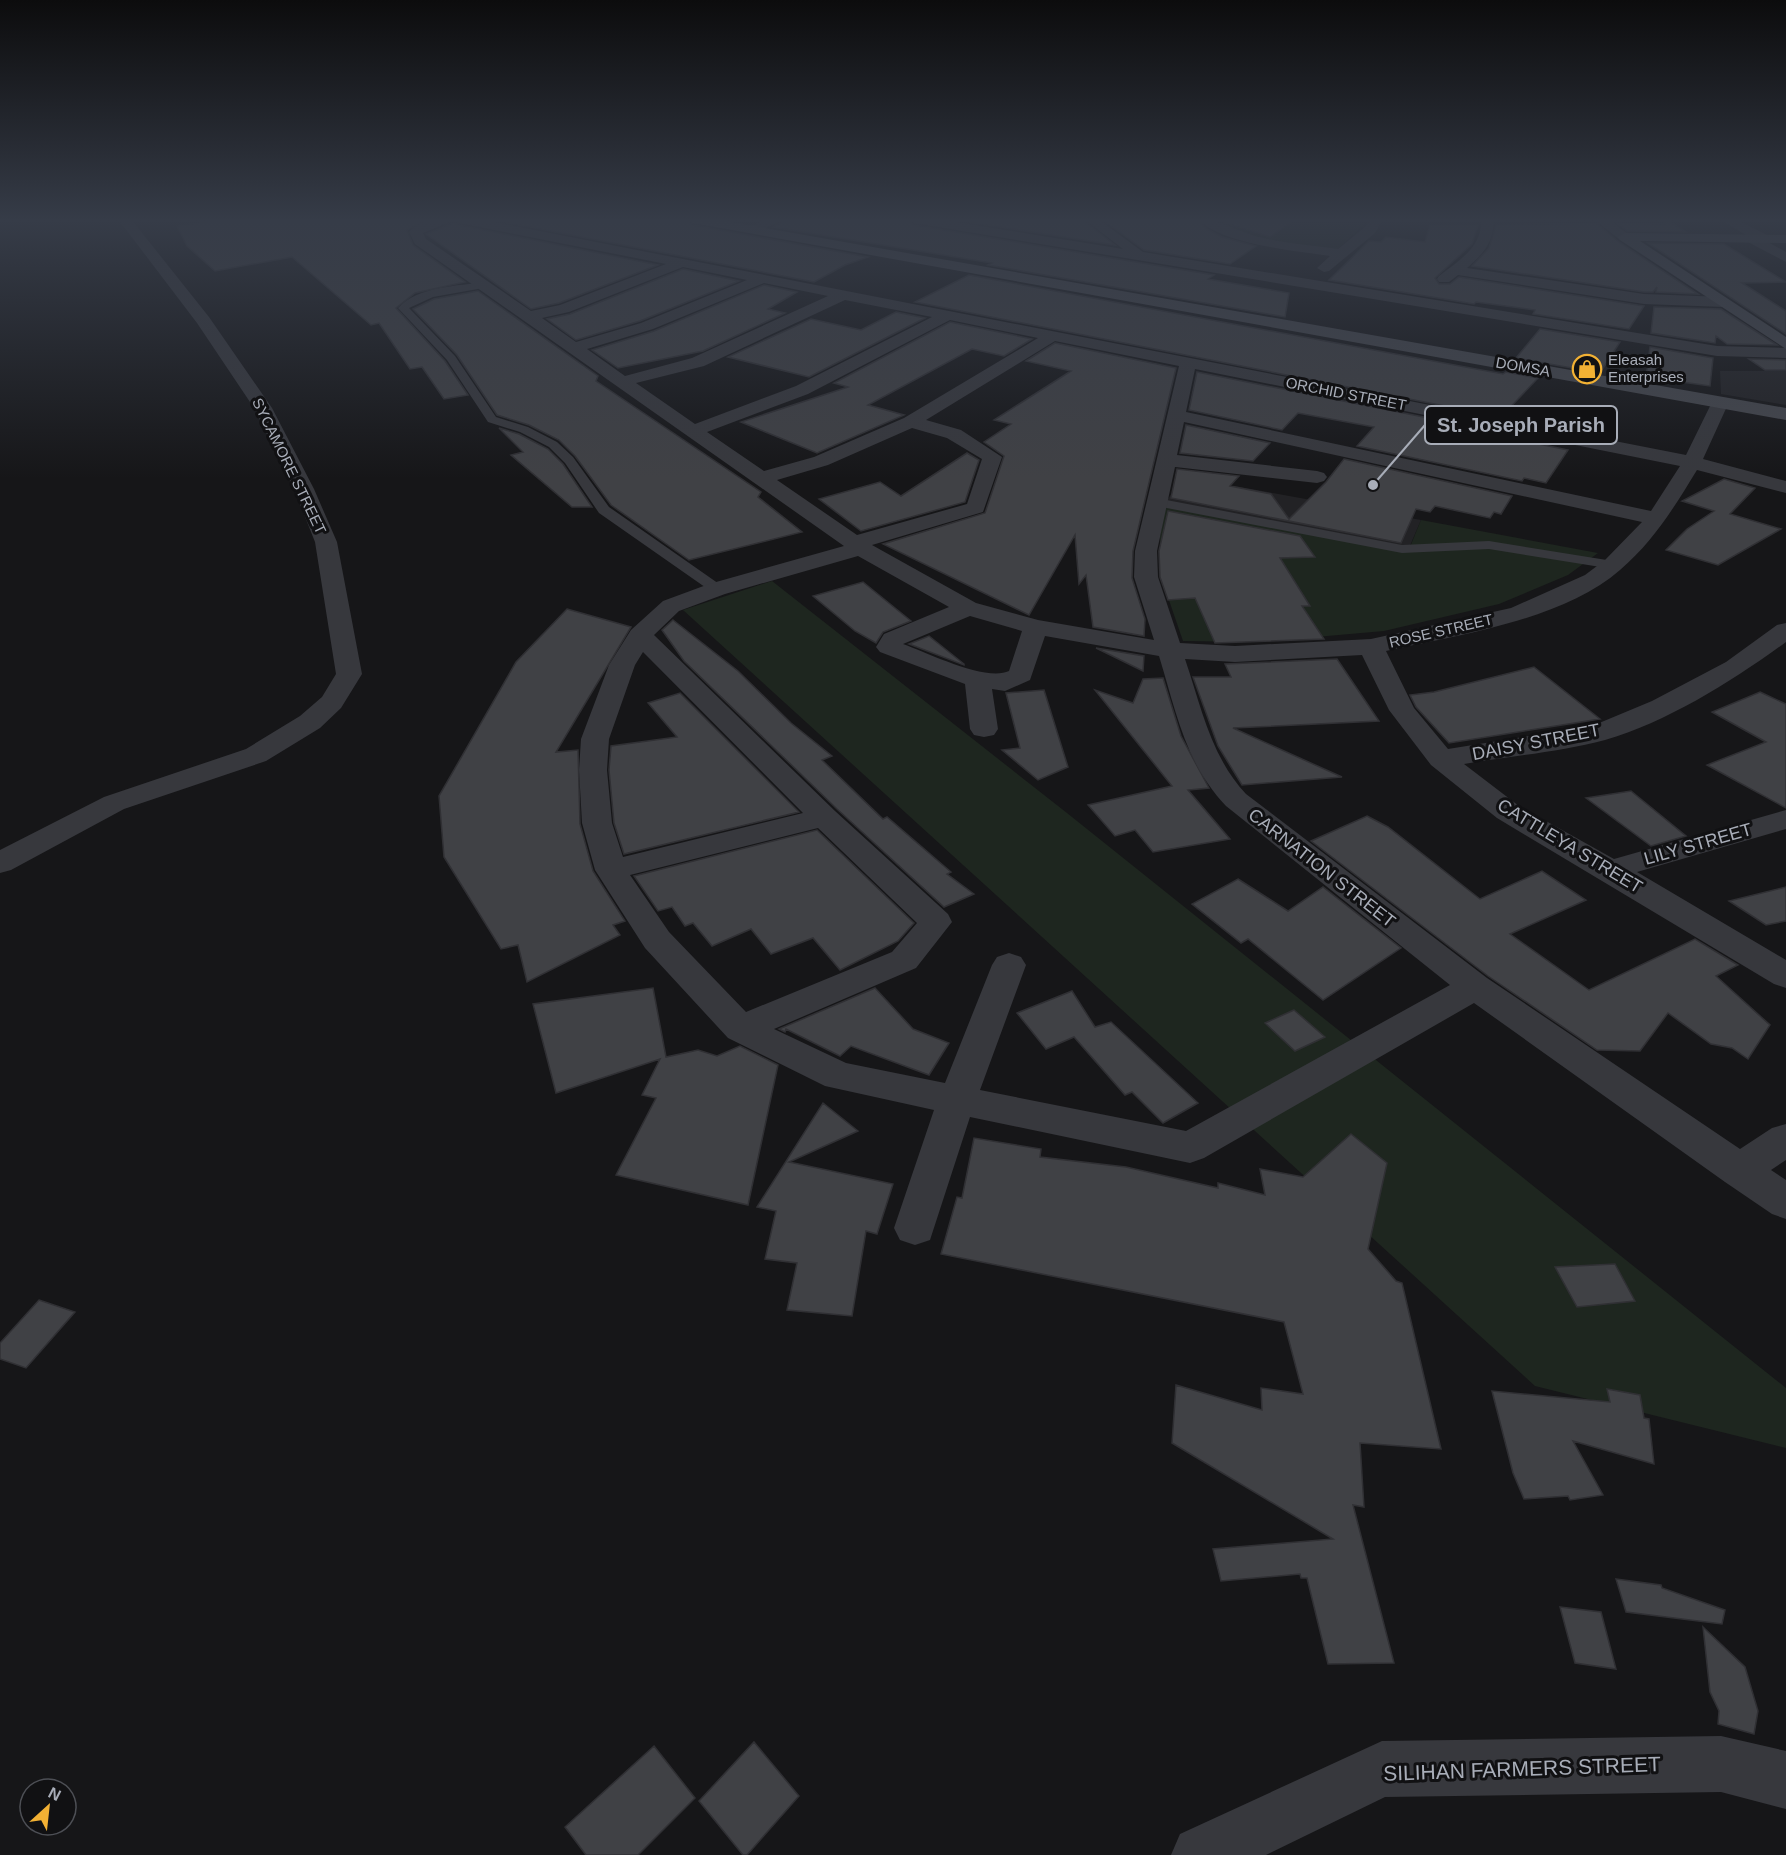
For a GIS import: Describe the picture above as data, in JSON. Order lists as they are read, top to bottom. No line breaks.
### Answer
{"streets":{"main road":["DOMSA"],"street":["ORCHID STREET","SYCAMORE STREET","ROSE STREET","DAISY STREET","LILY STREET","CATTLEYA STREET","CARNATION STREET","SILIHAN FARMERS STREET"]},"crossings":[["DOMSA","ROSE STREET"],["ORCHID STREET","ROSE STREET"],["ORCHID STREET","CARNATION STREET"],["ROSE STREET","CATTLEYA STREET"],["ROSE STREET","CARNATION STREET"],["DAISY STREET","CATTLEYA STREET"],["LILY STREET","CATTLEYA STREET"]],"places":{"shop":["Eleasah Enterprises"],"other":["St. Joseph Parish"]},"north":"top right"}
